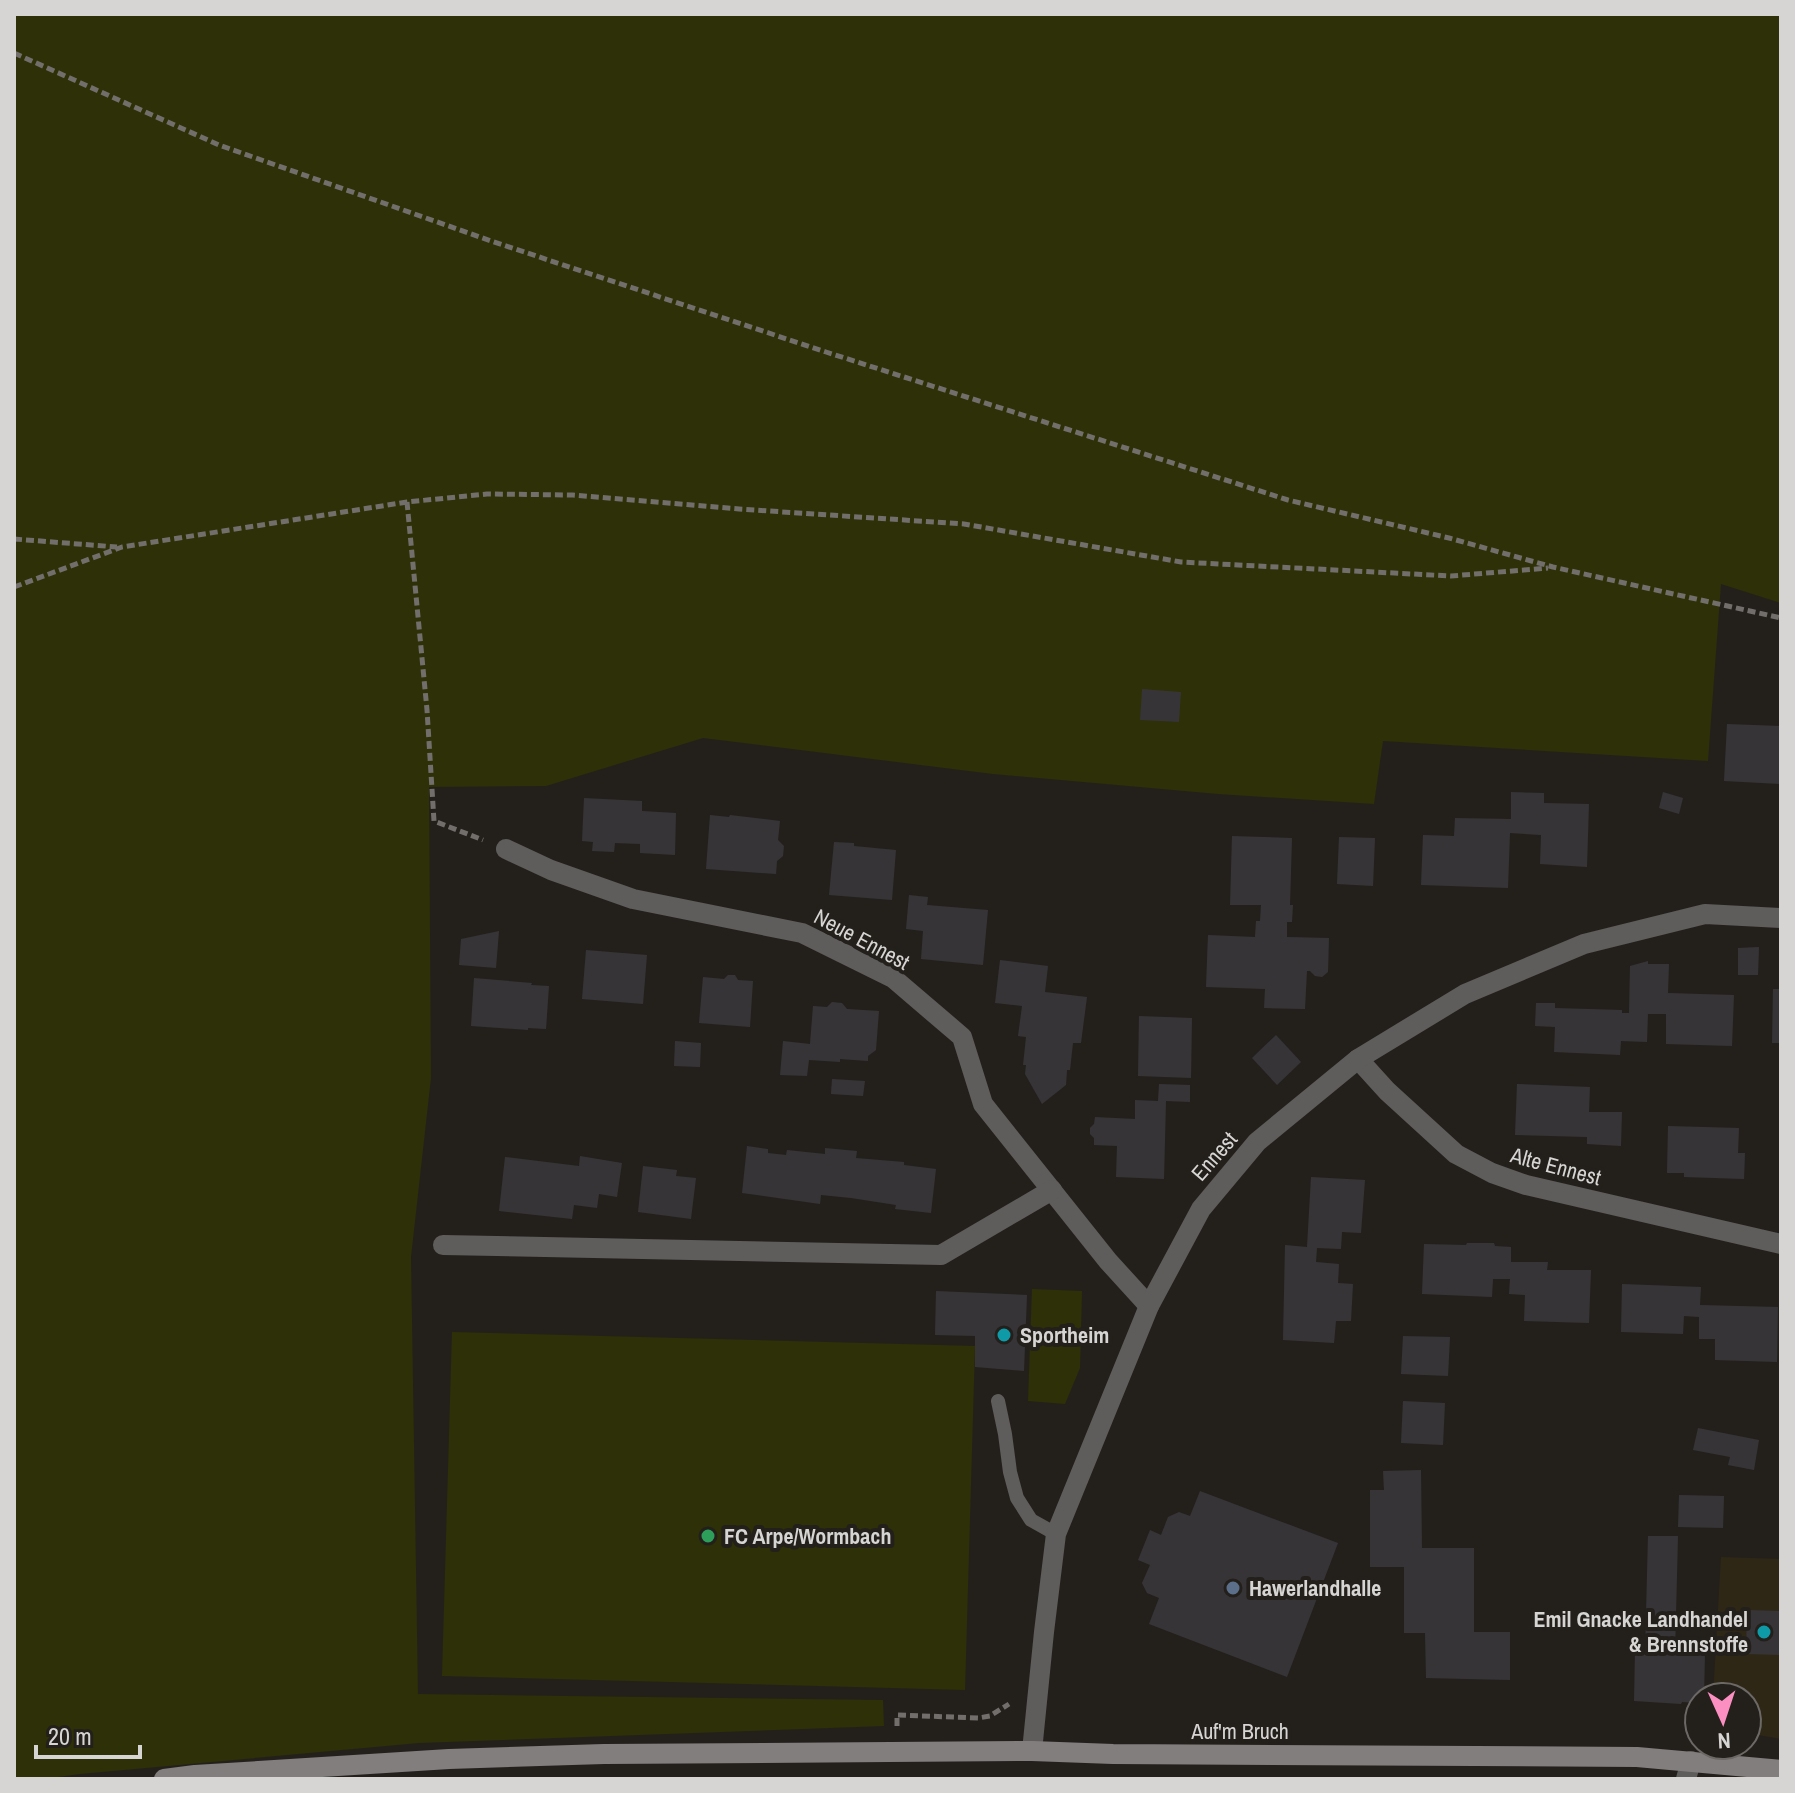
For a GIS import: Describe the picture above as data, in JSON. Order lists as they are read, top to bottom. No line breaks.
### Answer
{"streets":{"street":["Neue Ennest","Ennest","Alte Ennest","Auf'm Bruch"]},"crossings":[["Neue Ennest","Ennest"],["Ennest","Alte Ennest"],["Ennest","Auf'm Bruch"]],"places":["Sportheim","FC Arpe/Wormbach","Hawerlandhalle","Emil Gnacke Landhandel & Brennstoffe"],"scale_bar":"20 m","north":"bottom"}
